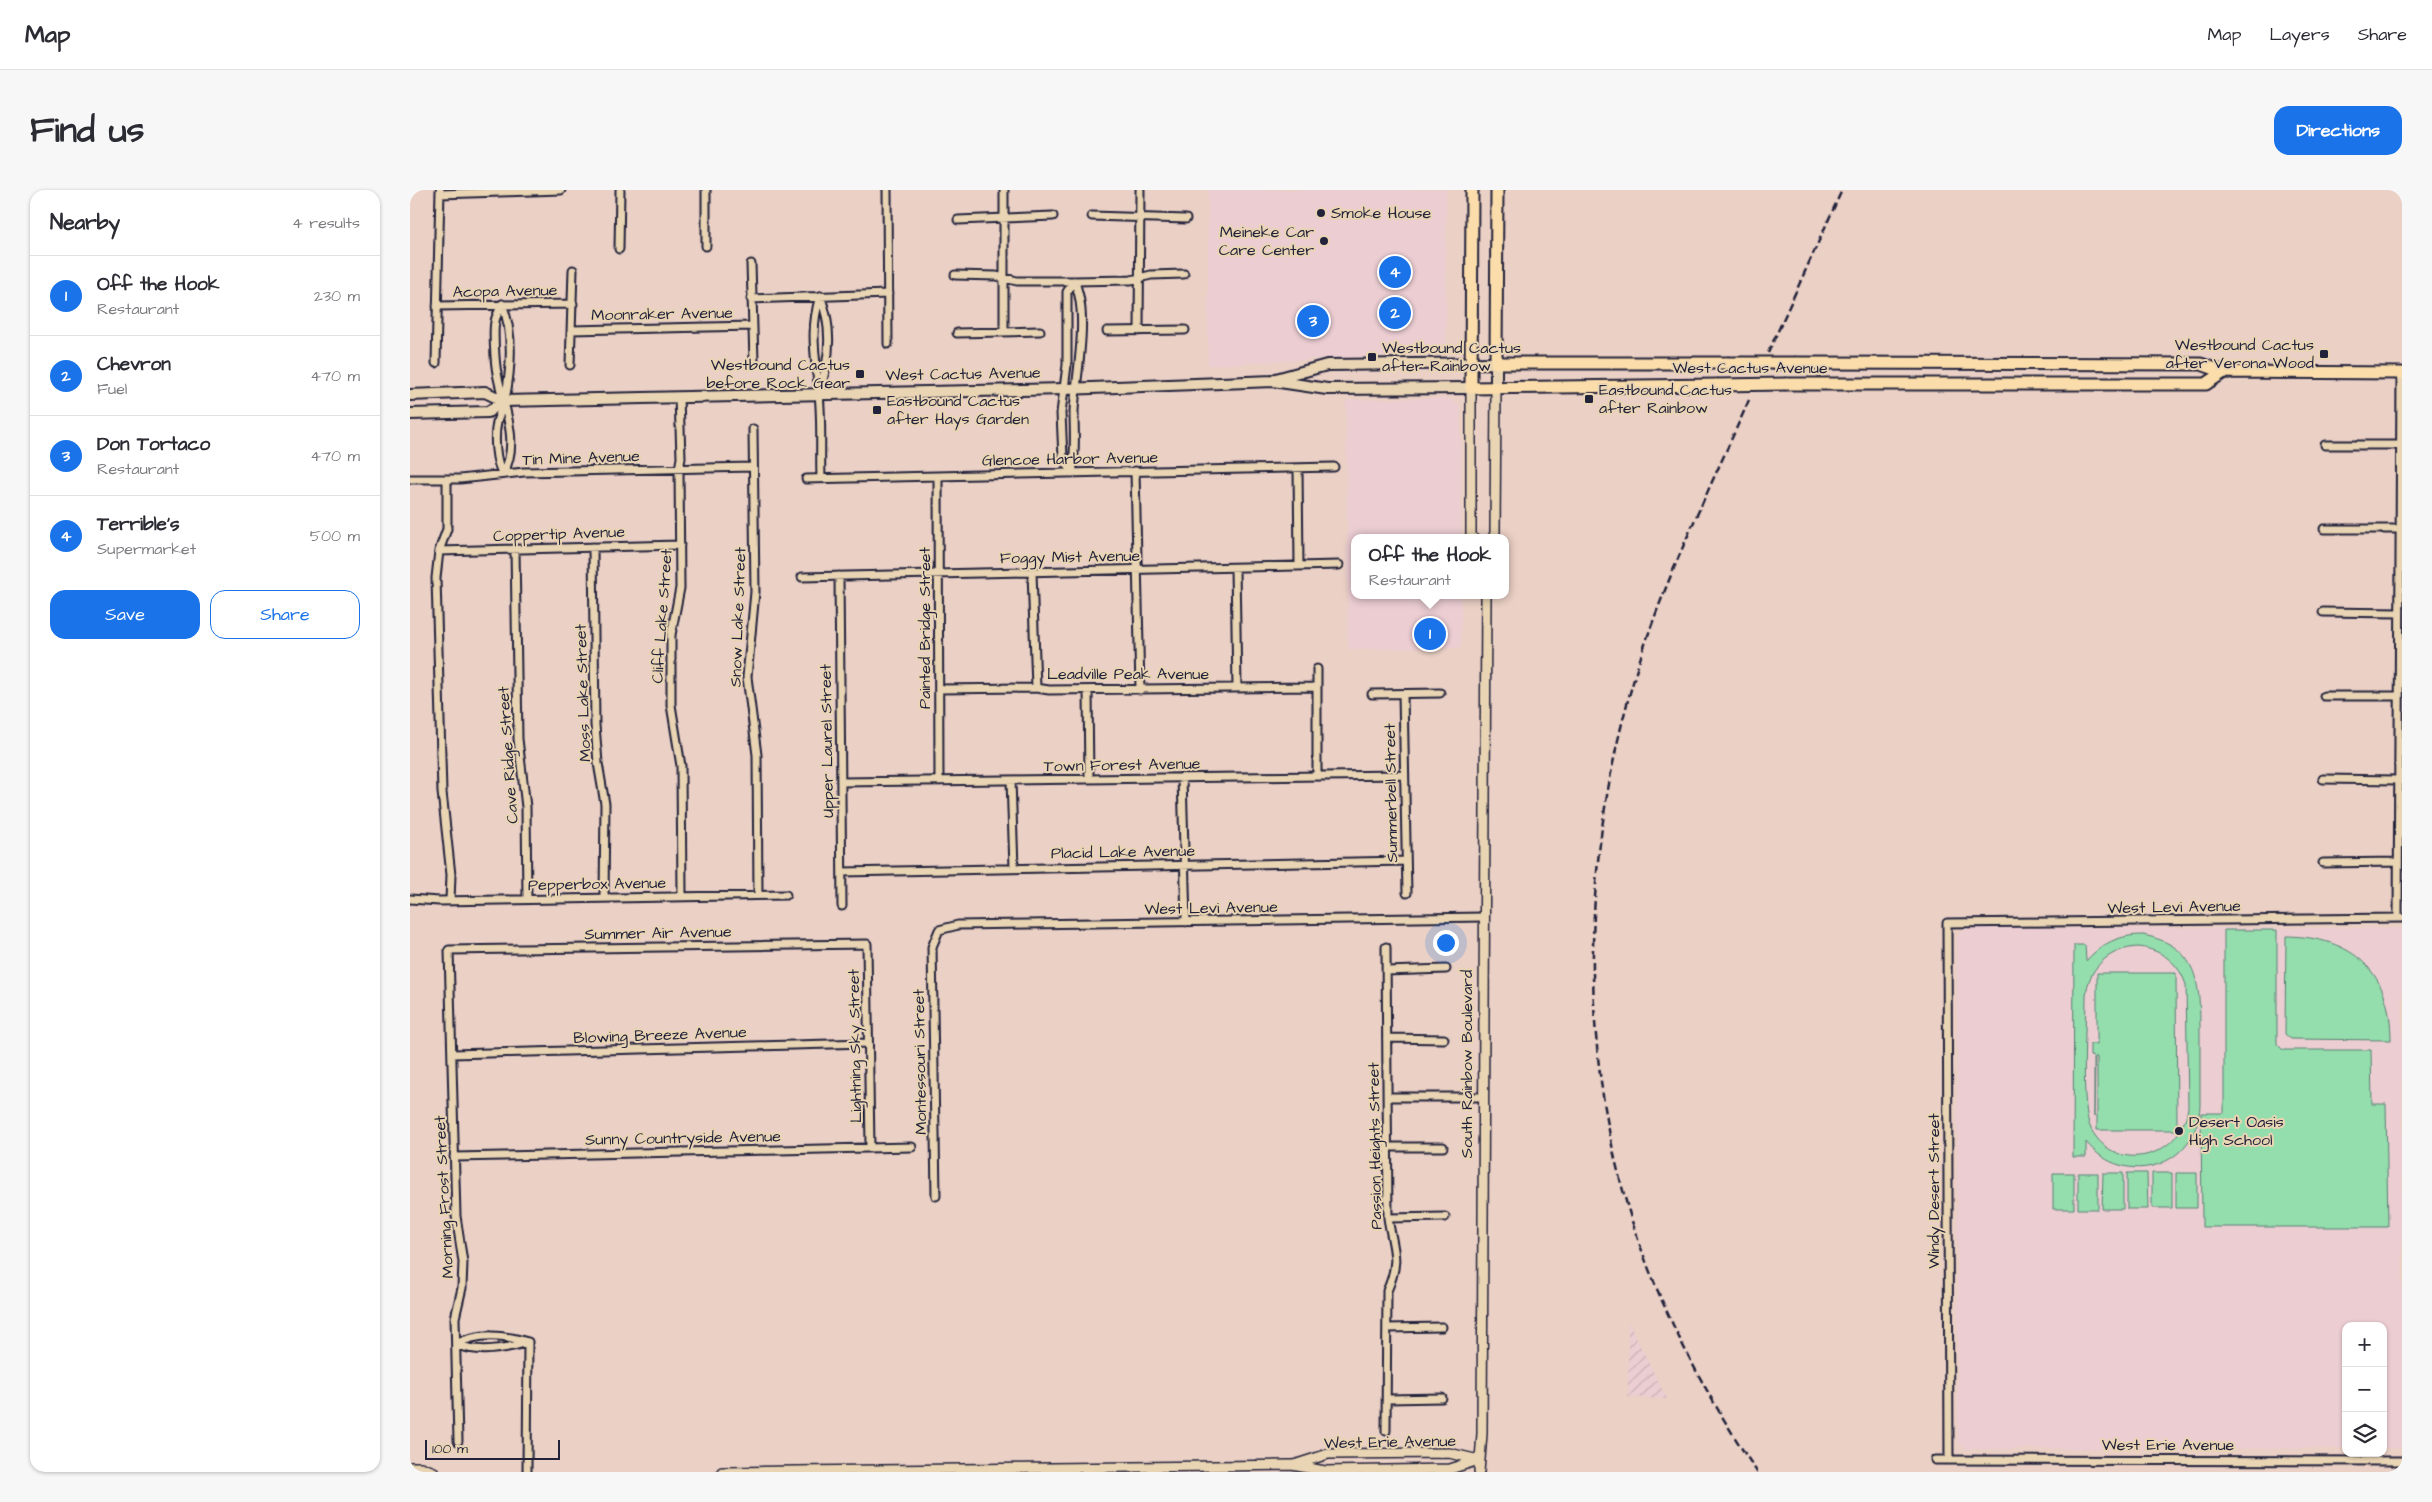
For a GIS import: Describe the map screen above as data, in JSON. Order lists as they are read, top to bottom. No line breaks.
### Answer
{"streets":{"main road":["West Cactus Avenue"],"street":["Acopa Avenue","Moonraker Avenue","Tin Mine Avenue","Glencoe Harbor Avenue","Coppertip Avenue","Foggy Mist Avenue","Cliff Lake Street","Snow Lake Street","Painted Bridge Street","Leadville Peak Avenue","Moss Lake Street","Upper Laurel Street","Cave Ridge Street","Town Forest Avenue","Summerbell Street","Placid Lake Avenue","Pepperbox Avenue","West Levi Avenue","Summer Air Avenue","Blowing Breeze Avenue","Lightning Sky Street","Montessouri Street","South Rainbow Boulevard","Sunny Countryside Avenue","Passion Heights Street","Windy Desert Street","Morning Frost Street","West Erie Avenue"]},"crossings":[["West Cactus Avenue","Cliff Lake Street"],["Tin Mine Avenue","Cliff Lake Street"],["Tin Mine Avenue","Snow Lake Street"],["Glencoe Harbor Avenue","Painted Bridge Street"],["Coppertip Avenue","Cliff Lake Street"],["Coppertip Avenue","Moss Lake Street"],["Coppertip Avenue","Cave Ridge Street"],["Foggy Mist Avenue","Painted Bridge Street"],["Foggy Mist Avenue","Upper Laurel Street"],["Cliff Lake Street","Pepperbox Avenue"],["Snow Lake Street","Pepperbox Avenue"],["Painted Bridge Street","Leadville Peak Avenue"],["Painted Bridge Street","Town Forest Avenue"],["Moss Lake Street","Pepperbox Avenue"],["Upper Laurel Street","Town Forest Avenue"],["Upper Laurel Street","Placid Lake Avenue"],["Cave Ridge Street","Pepperbox Avenue"],["Town Forest Avenue","Summerbell Street"],["Summerbell Street","Placid Lake Avenue"],["West Levi Avenue","Montessouri Street"],["West Levi Avenue","South Rainbow Boulevard"],["West Levi Avenue","Windy Desert Street"],["Summer Air Avenue","Lightning Sky Street"],["Summer Air Avenue","Morning Frost Street"],["Blowing Breeze Avenue","Lightning Sky Street"],["Blowing Breeze Avenue","Morning Frost Street"],["Lightning Sky Street","Sunny Countryside Avenue"],["South Rainbow Boulevard","West Erie Avenue"],["Sunny Countryside Avenue","Morning Frost Street"],["Windy Desert Street","West Erie Avenue"]],"places":{"other":["Smoke House","Meineke Car Care Center","Desert Oasis High School"],"transit":["Westbound Cactus after Verona Wood","Westbound Cactus after Rainbow","Westbound Cactus before Rock Gear","Eastbound Cactus after Rainbow","Eastbound Cactus after Hays Garden"]},"scale_bar":"100 m","page":{"header":"Map","nav":["Map","Layers","Share"],"title":"Find us","buttons":["Directions",["Save","Share"]],"heading":["Nearby","4 results"],"pins":["4","2","3","1"],"list":[{"mark":"1","name":"Off the Hook","note":"Restaurant","value":"230 m"},{"mark":"2","name":"Chevron","note":"Fuel","value":"470 m"},{"mark":"3","name":"Don Tortaco","note":"Restaurant","value":"470 m"},{"mark":"4","name":"Terrible's","note":"Supermarket","value":"500 m"}],"popup":["Off the Hook","Restaurant"],"map_buttons":["+","−"],"scale":"100 m"}}
